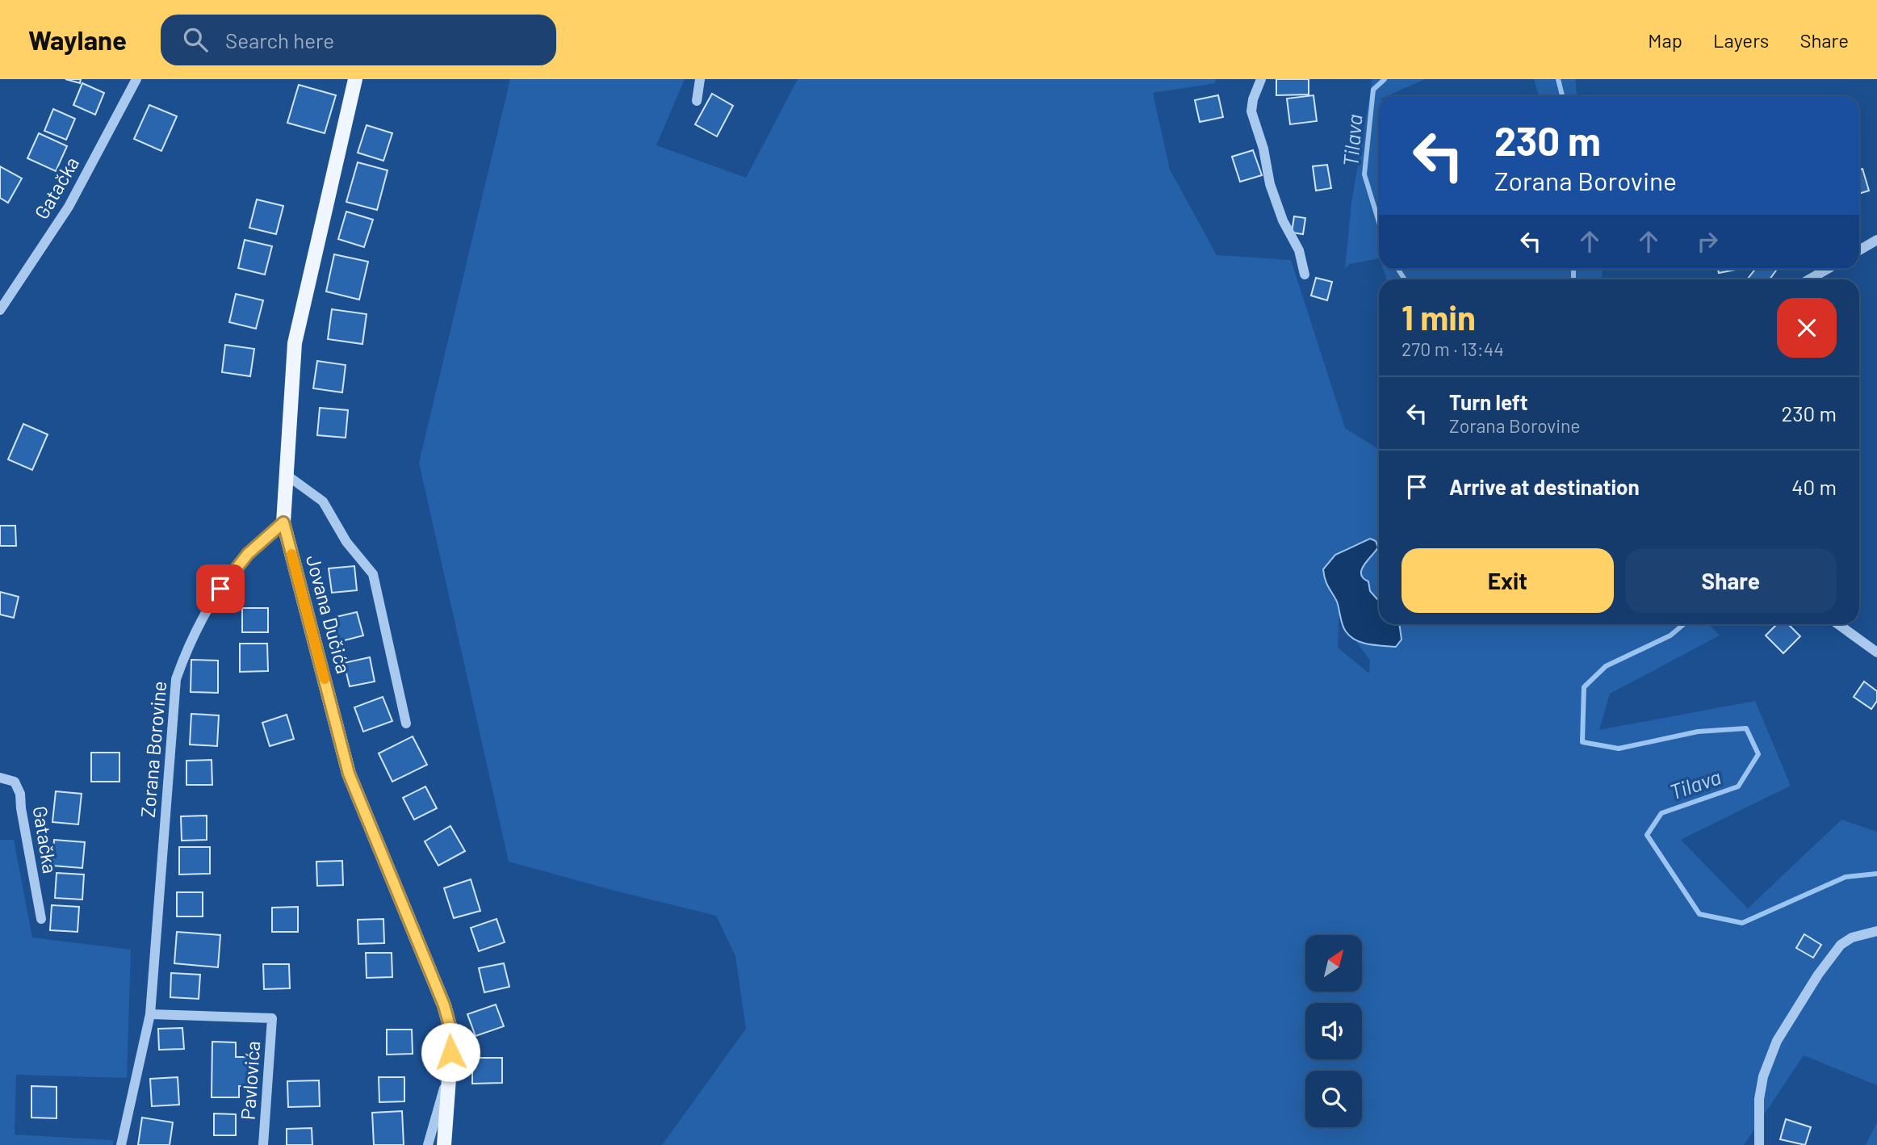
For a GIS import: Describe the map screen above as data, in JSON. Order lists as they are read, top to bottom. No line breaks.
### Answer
{"streets":{"main road":["Jovana Dučića"],"street":["Gatačka","Zorana Borovine","Pavlovića"]},"crossings":[["Jovana Dučića","Zorana Borovine"],["Zorana Borovine","Pavlovića"]],"water":["Tilava"],"north":"top right","page":{"header":"Waylane","search":"Search here","nav":["Map","Layers","Share"],"turn":["230 m","Zorana Borovine"],"heading":["1 min","270 m · 13:44"],"list":[{"name":"Turn left","note":"Zorana Borovine","value":"230 m"},{"name":"Arrive at destination","value":"40 m"}],"buttons":["Exit","Share"]}}
